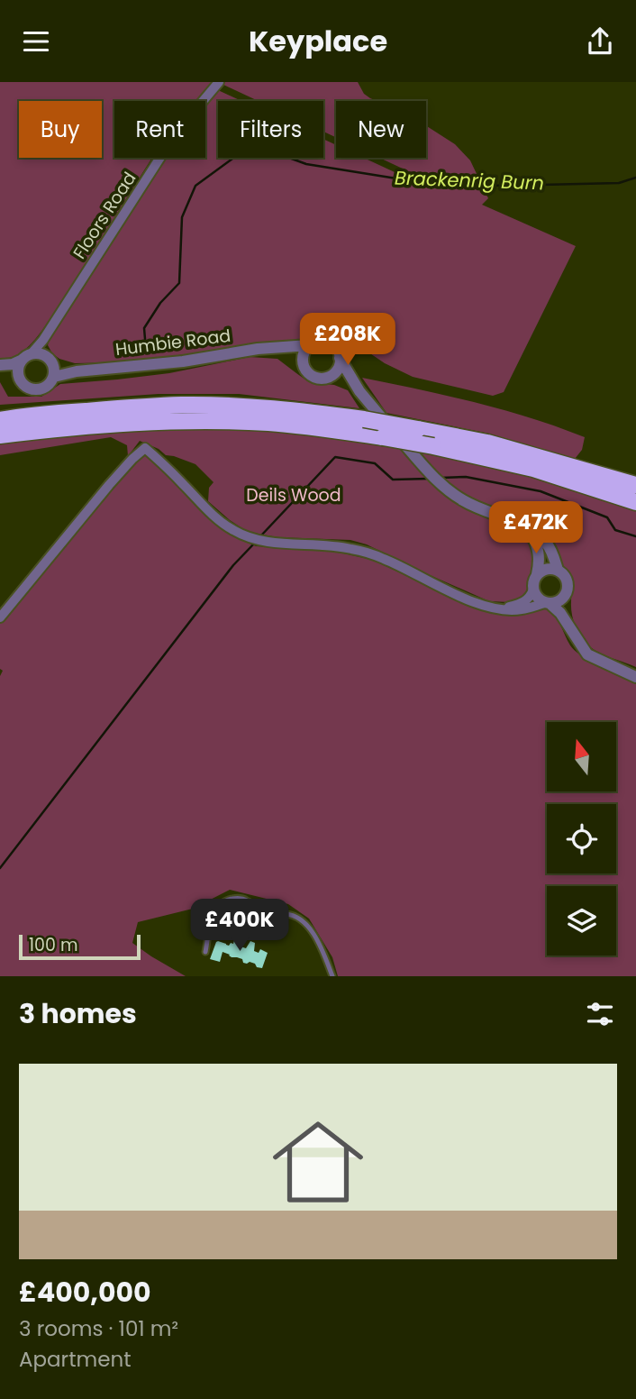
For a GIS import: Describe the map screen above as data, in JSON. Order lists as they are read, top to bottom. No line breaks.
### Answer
{"streets":{"street":["Floors Road","Humbie Road"]},"crossings":[["Floors Road","Humbie Road"]],"water":["Brackenrig Burn"],"parks":["Deils Wood"],"scale_bar":"100 m","north":"top","page":{"header":"Keyplace","chip":["Buy","Rent","Filters","New"],"price":["£208K","£472K","£400K"],"scale":"100 m","heading":"3 homes","list":[{"name":"£400,000","note":"3 rooms · 101 m² · Apartment"}]}}
